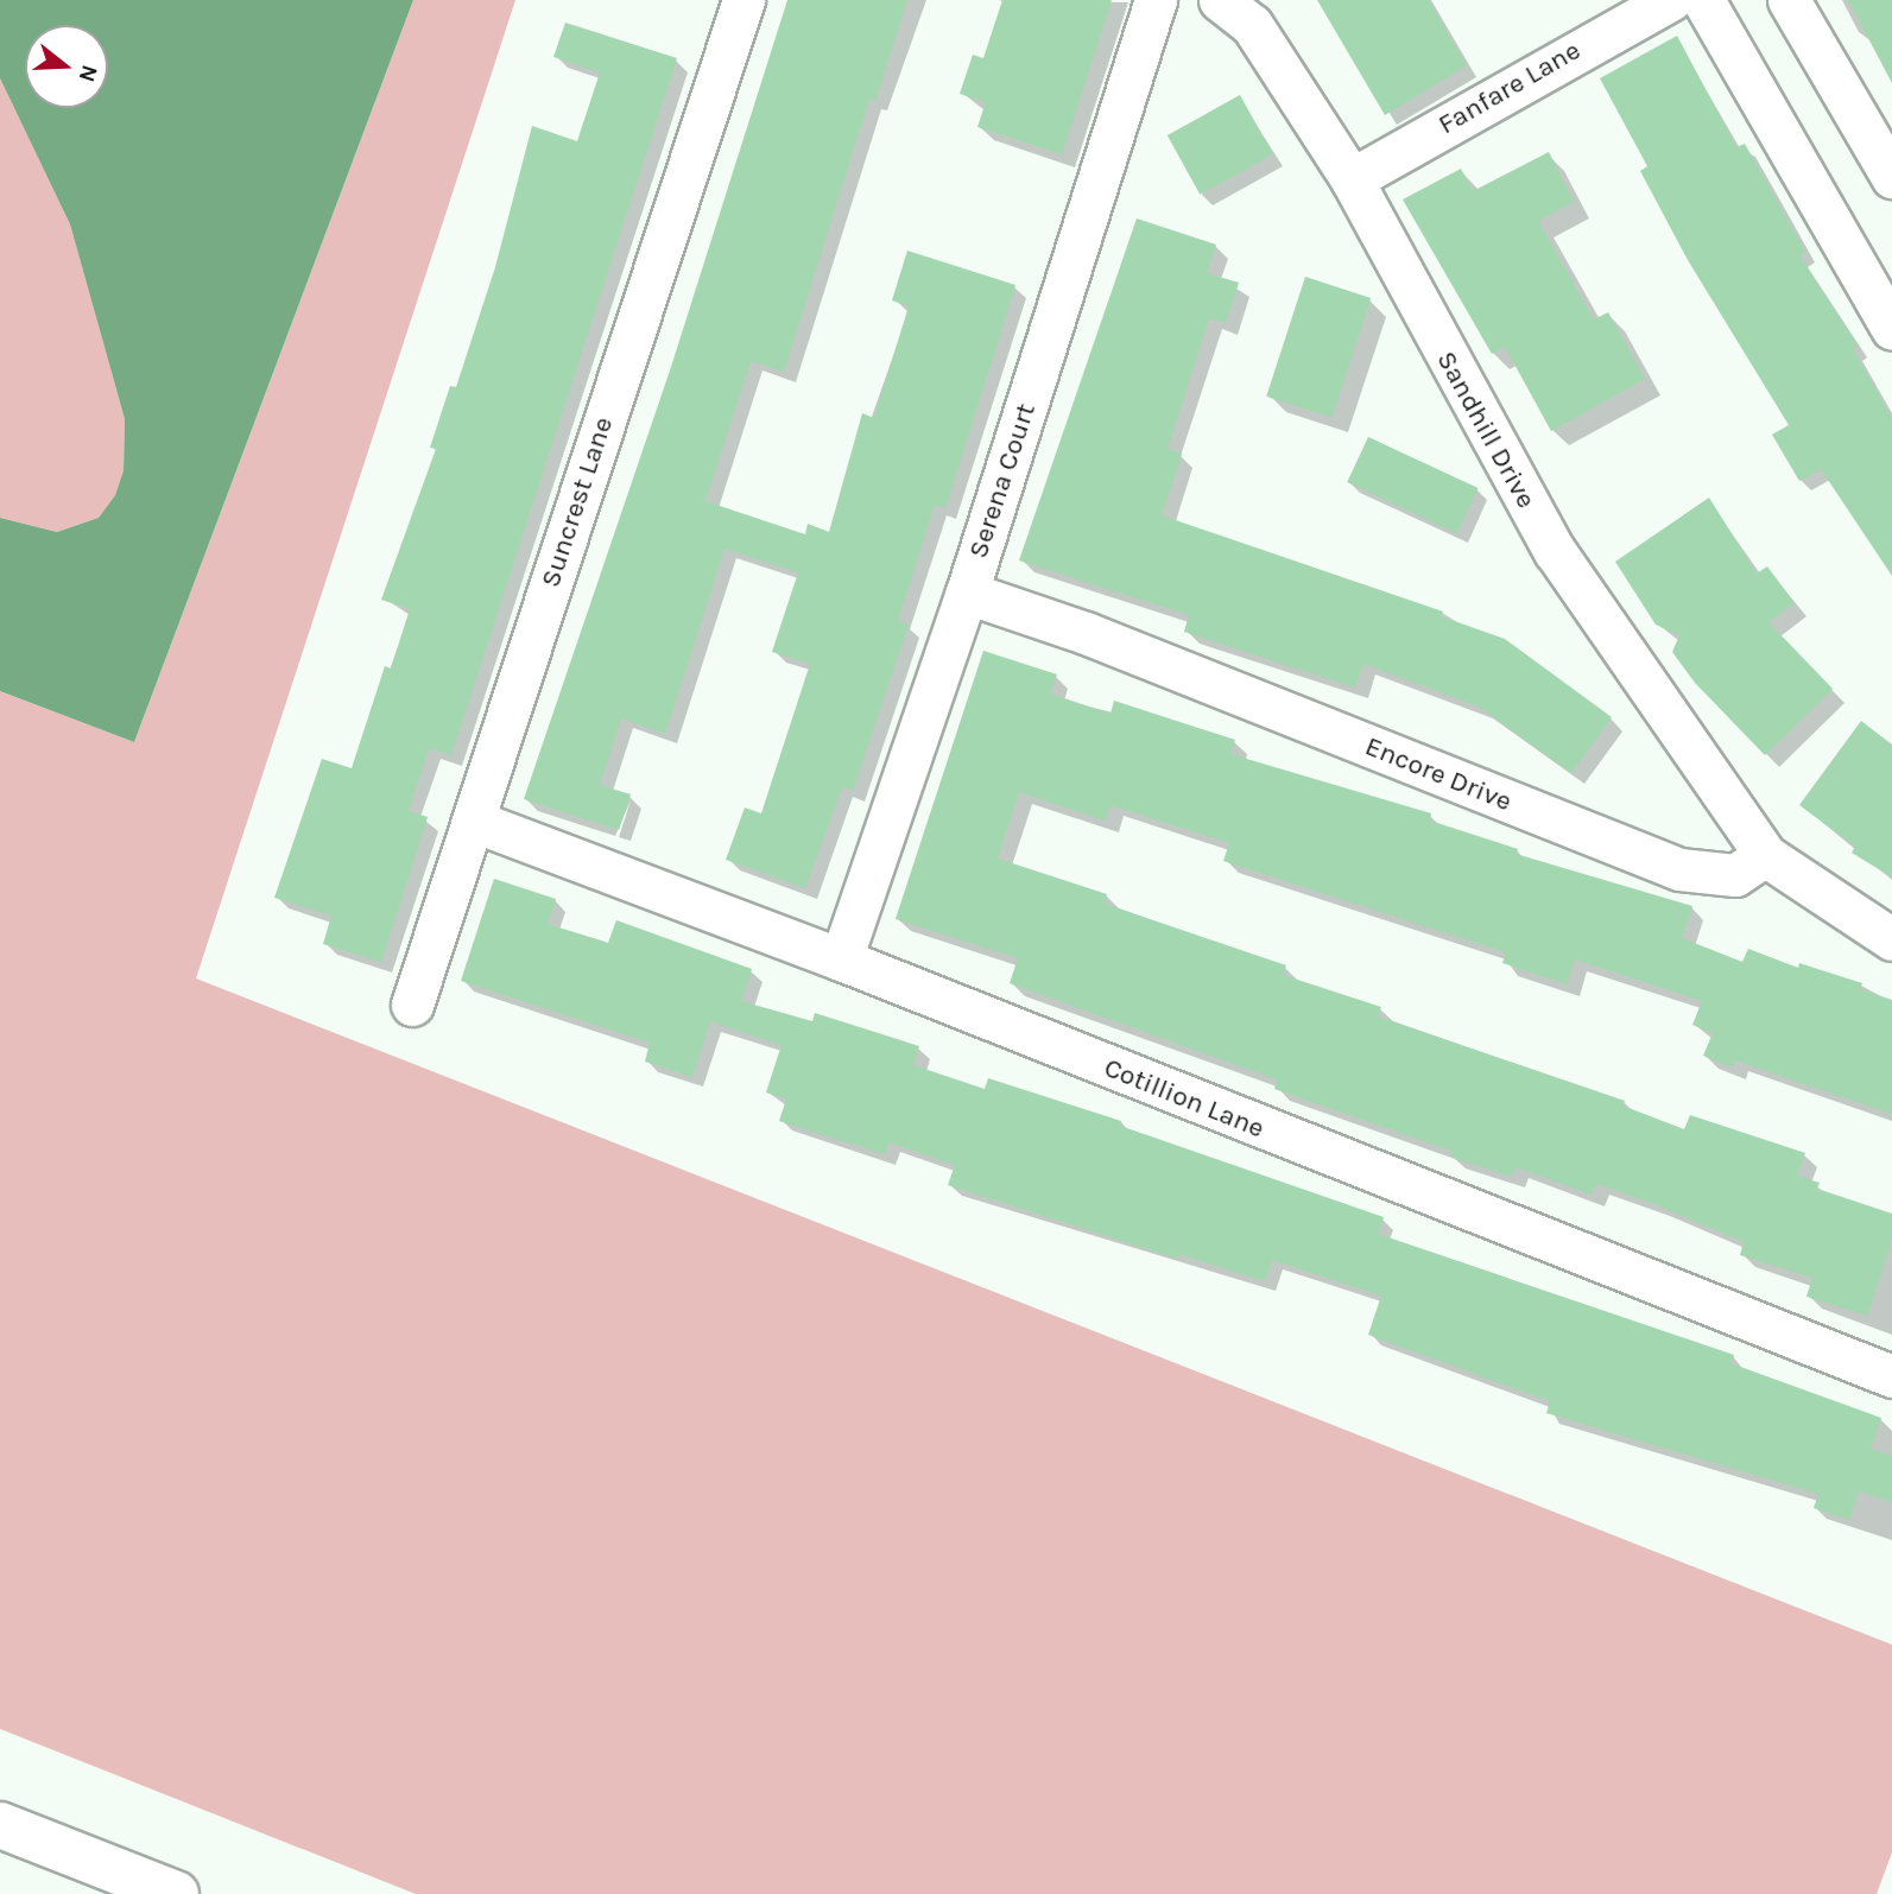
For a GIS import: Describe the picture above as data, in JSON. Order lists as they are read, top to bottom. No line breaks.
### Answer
{"streets":{"street":["Fanfare Lane","Sandhill Drive","Serena Court","Suncrest Lane","Encore Drive","Cotillion Lane"]},"crossings":[["Fanfare Lane","Sandhill Drive"],["Sandhill Drive","Encore Drive"],["Serena Court","Encore Drive"],["Serena Court","Cotillion Lane"],["Suncrest Lane","Cotillion Lane"]],"north":"right"}
